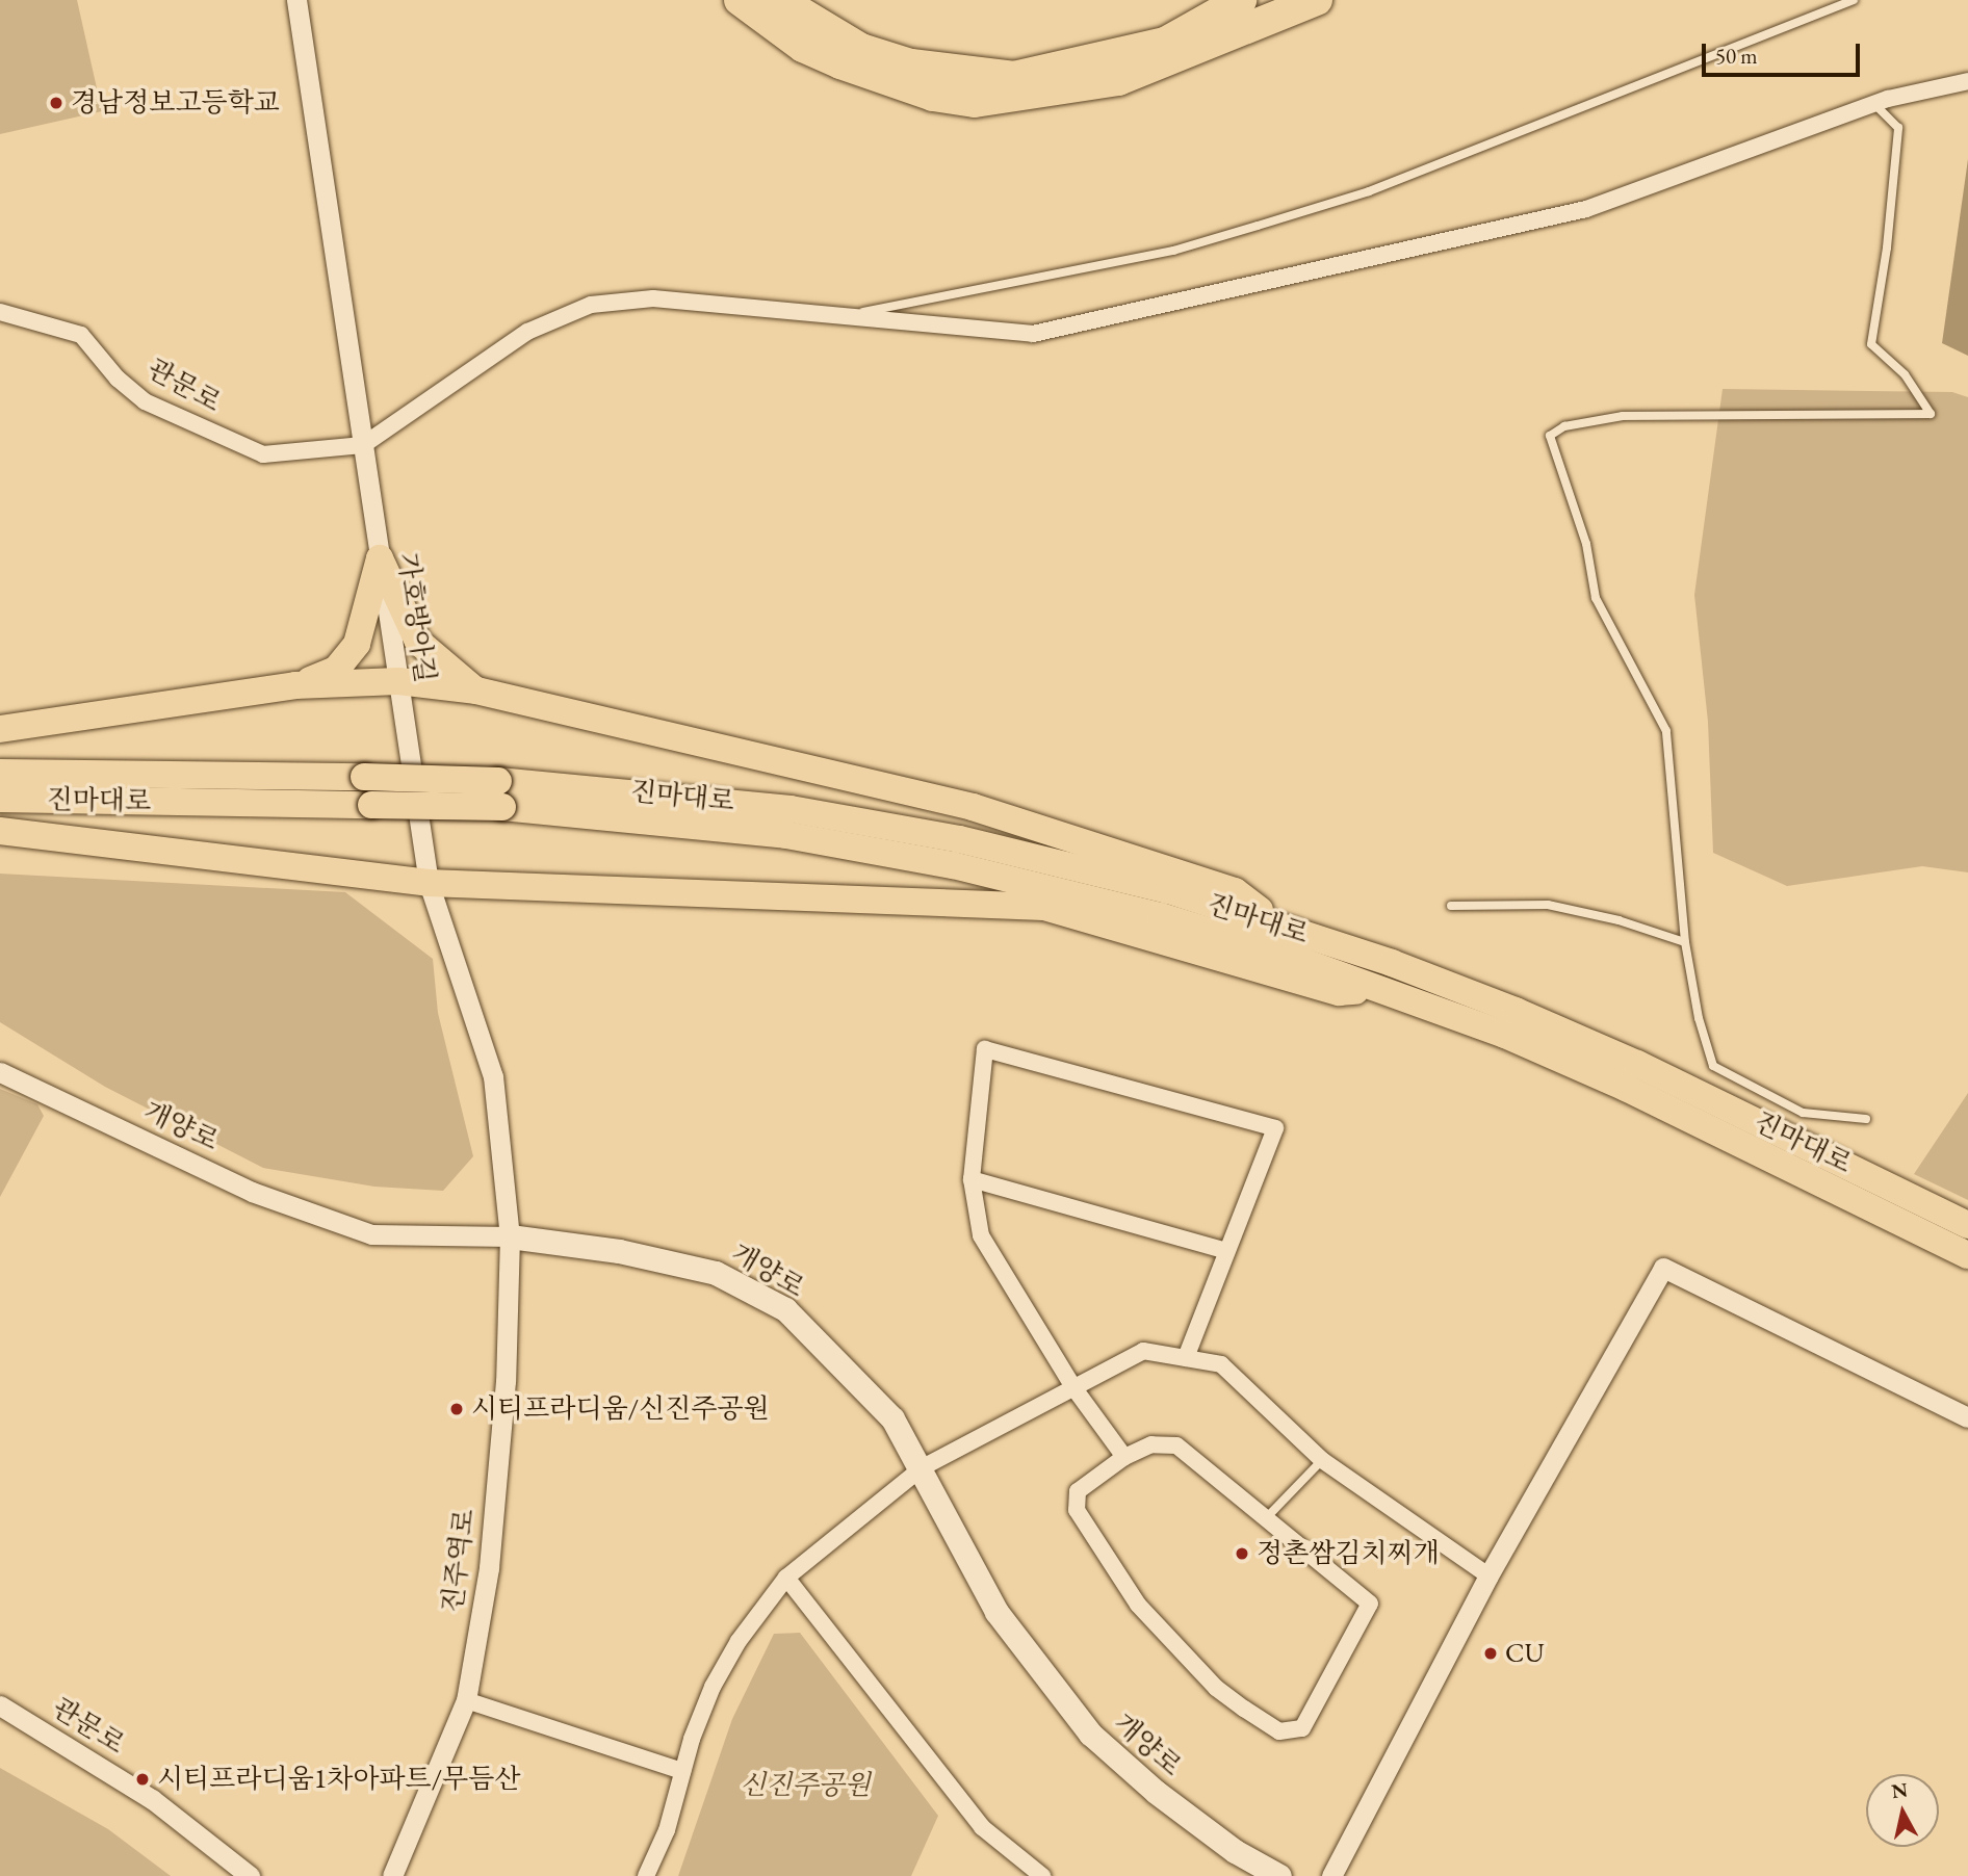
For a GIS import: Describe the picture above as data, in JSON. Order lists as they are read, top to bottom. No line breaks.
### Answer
{"streets":{"highway":["진마대로"],"main road":["개양로"],"street":["관문로","가호방아길","진주역로"]},"crossings":[["관문로","가호방아길"],["가호방아길","개양로"],["가호방아길","진주역로"],["개양로","진주역로"]],"parks":["신진주공원"],"places":["경남정보고등학교","시티프라디움/신진주공원","정촌쌈김치찌개","CU","시티프라디움1차아파트/무듬산"],"scale_bar":"50 m","north":"top"}
